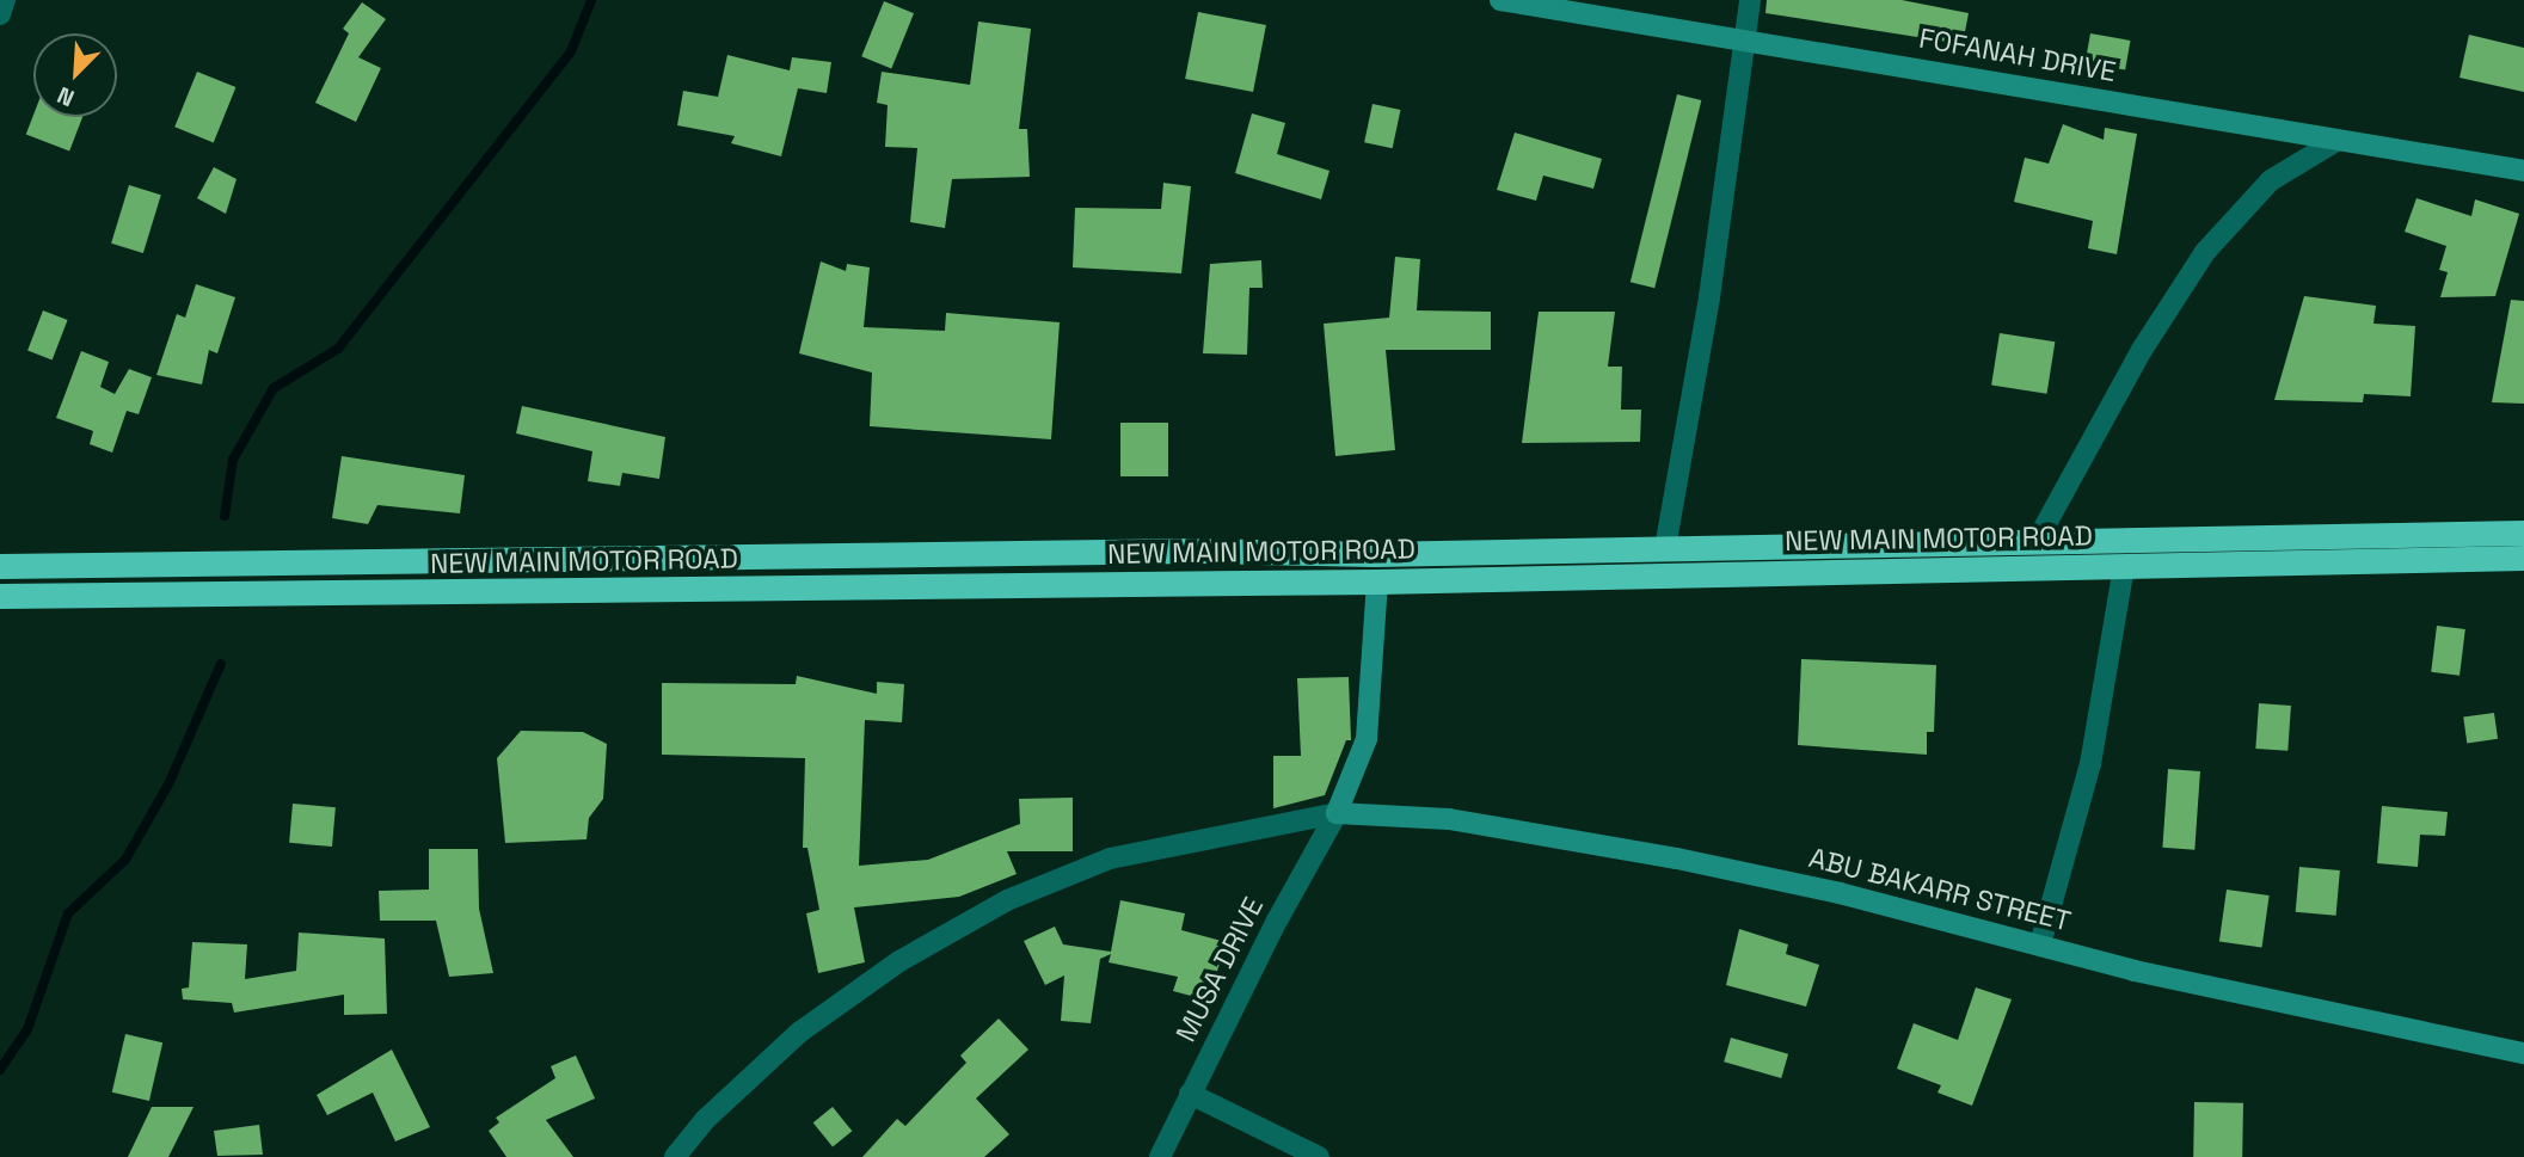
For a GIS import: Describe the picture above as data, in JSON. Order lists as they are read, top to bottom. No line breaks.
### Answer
{"streets":{"highway":["NEW MAIN MOTOR ROAD"],"street":["FOFANAH DRIVE","ABU BAKARR STREET","MUSA DRIVE"]},"crossings":[["ABU BAKARR STREET","MUSA DRIVE"]],"north":"bottom left"}
